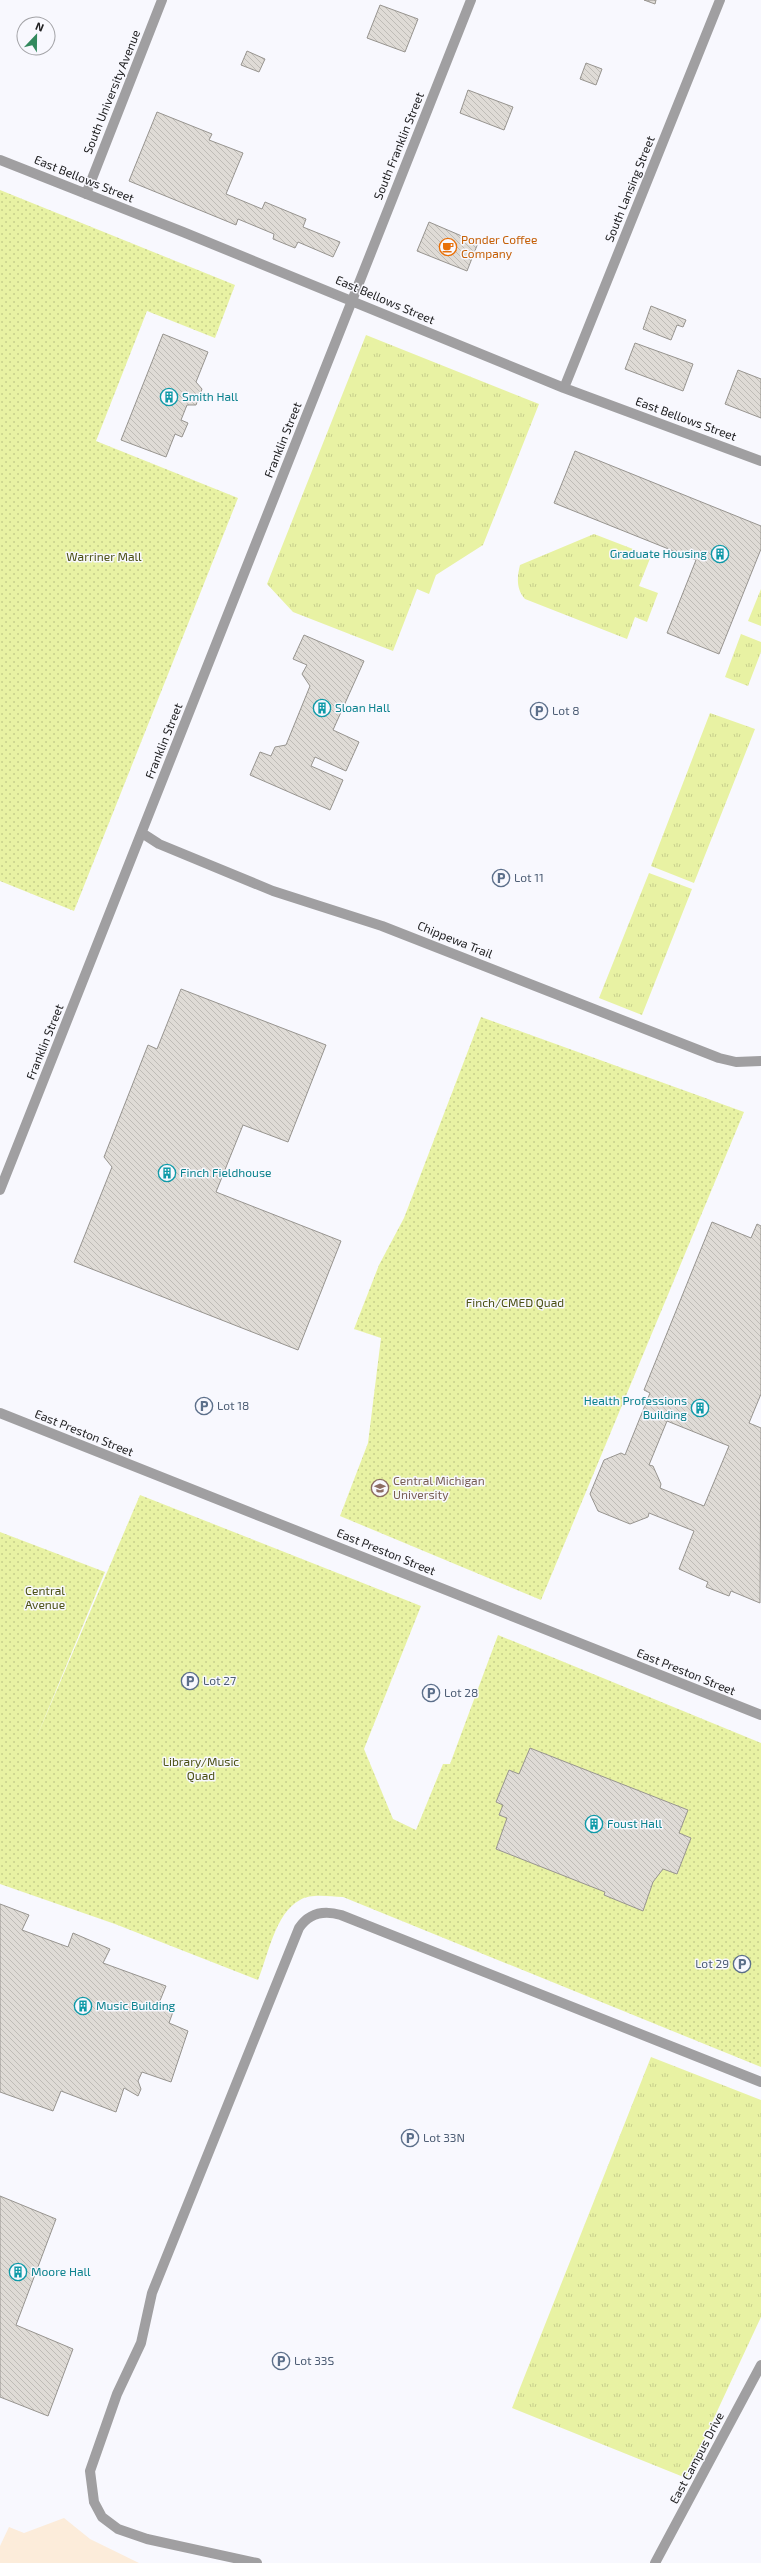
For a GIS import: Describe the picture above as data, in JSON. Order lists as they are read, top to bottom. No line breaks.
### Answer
{"streets":{"street":["South University Avenue","South Franklin Street","East Bellows Street","South Lansing Street","Franklin Street","Chippewa Trail","East Preston Street","East Campus Drive"]},"crossings":[["South University Avenue","East Bellows Street"],["South Franklin Street","East Bellows Street"],["South Franklin Street","Franklin Street"],["East Bellows Street","South Lansing Street"],["East Bellows Street","Franklin Street"],["Franklin Street","Chippewa Trail"]],"parks":["Warriner Mall","Finch/CMED Quad","Central Avenue","Library/Music Quad"],"places":{"cafe":["Ponder Coffee Company"],"building":["Smith Hall","Graduate Housing","Sloan Hall","Finch Fieldhouse","Health Professions Building","Foust Hall","Music Building","Moore Hall"],"parking":["Lot 8","Lot 11","Lot 18","Lot 27","Lot 28","Lot 29","Lot 33N","Lot 33S"],"school or university":["Central Michigan University"]},"north":"top"}
